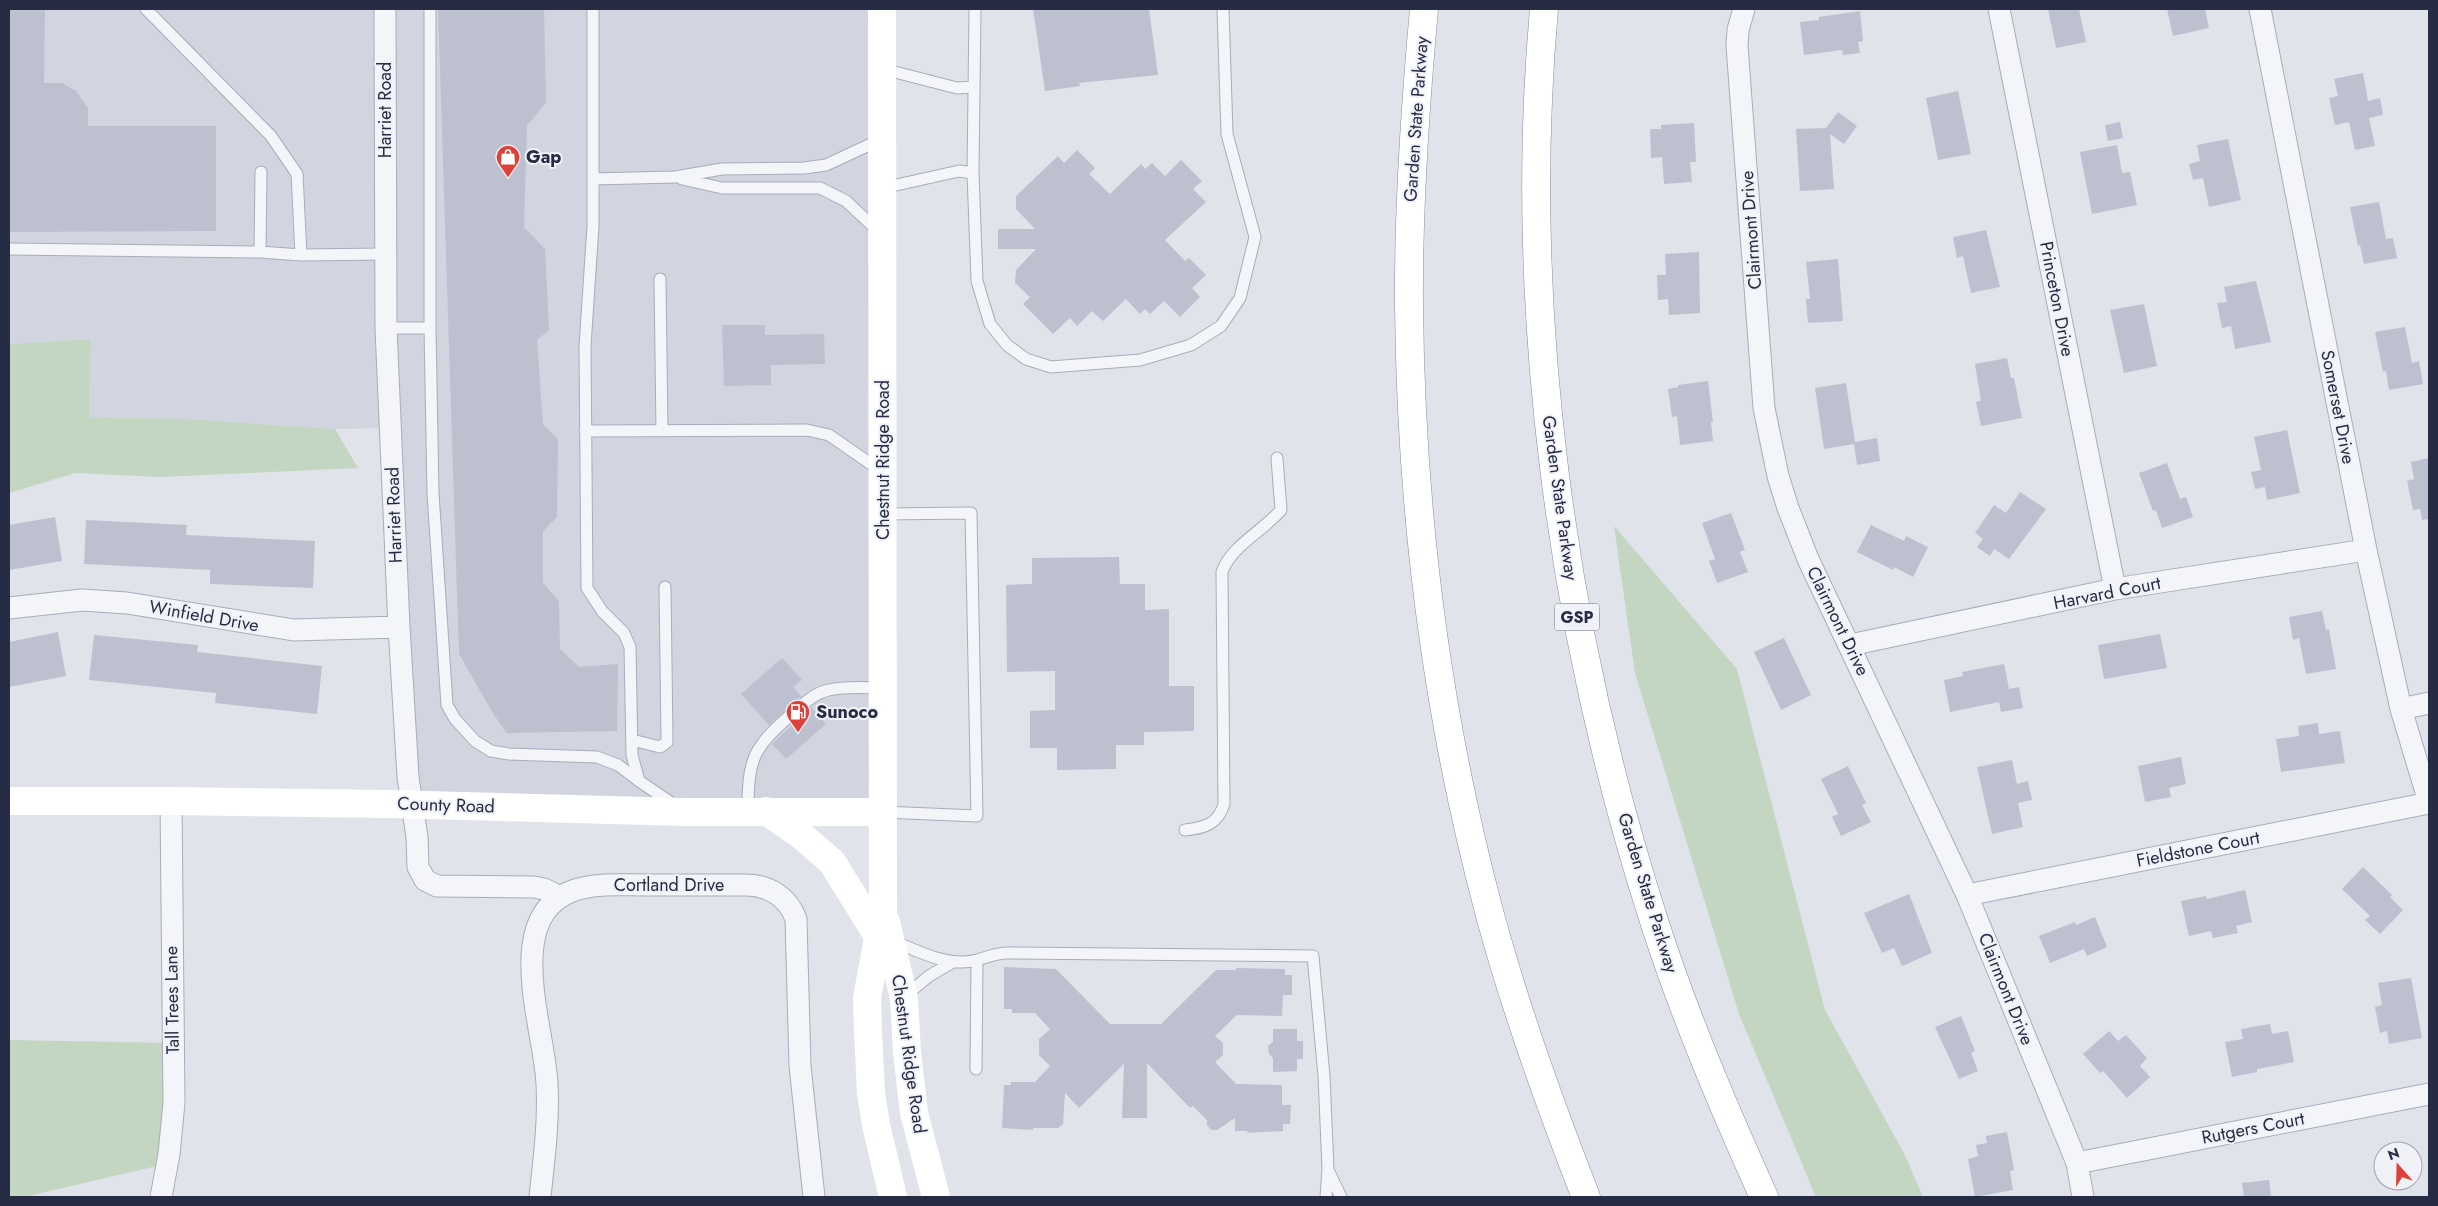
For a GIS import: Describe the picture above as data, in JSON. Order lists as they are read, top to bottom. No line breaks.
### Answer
{"streets":{"main road":["Garden State Parkway","Chestnut Ridge Road","GSP","County Road"],"street":["Harriet Road","Clairmont Drive","Princeton Drive","Somerset Drive","Harvard Court","Winfield Drive","Fieldstone Court","Cortland Drive","Tall Trees Lane","Rutgers Court"]},"crossings":[["Harriet Road","Winfield Drive"],["Harriet Road","County Road"],["Harriet Road","Cortland Drive"],["Clairmont Drive","Harvard Court"],["Clairmont Drive","Fieldstone Court"],["Clairmont Drive","Rutgers Court"],["Princeton Drive","Harvard Court"],["Somerset Drive","Harvard Court"],["Somerset Drive","Fieldstone Court"],["Chestnut Ridge Road","County Road"],["County Road","Tall Trees Lane"]],"places":{"shop":["Gap"],"fuel station":["Sunoco"]},"north":"top"}
